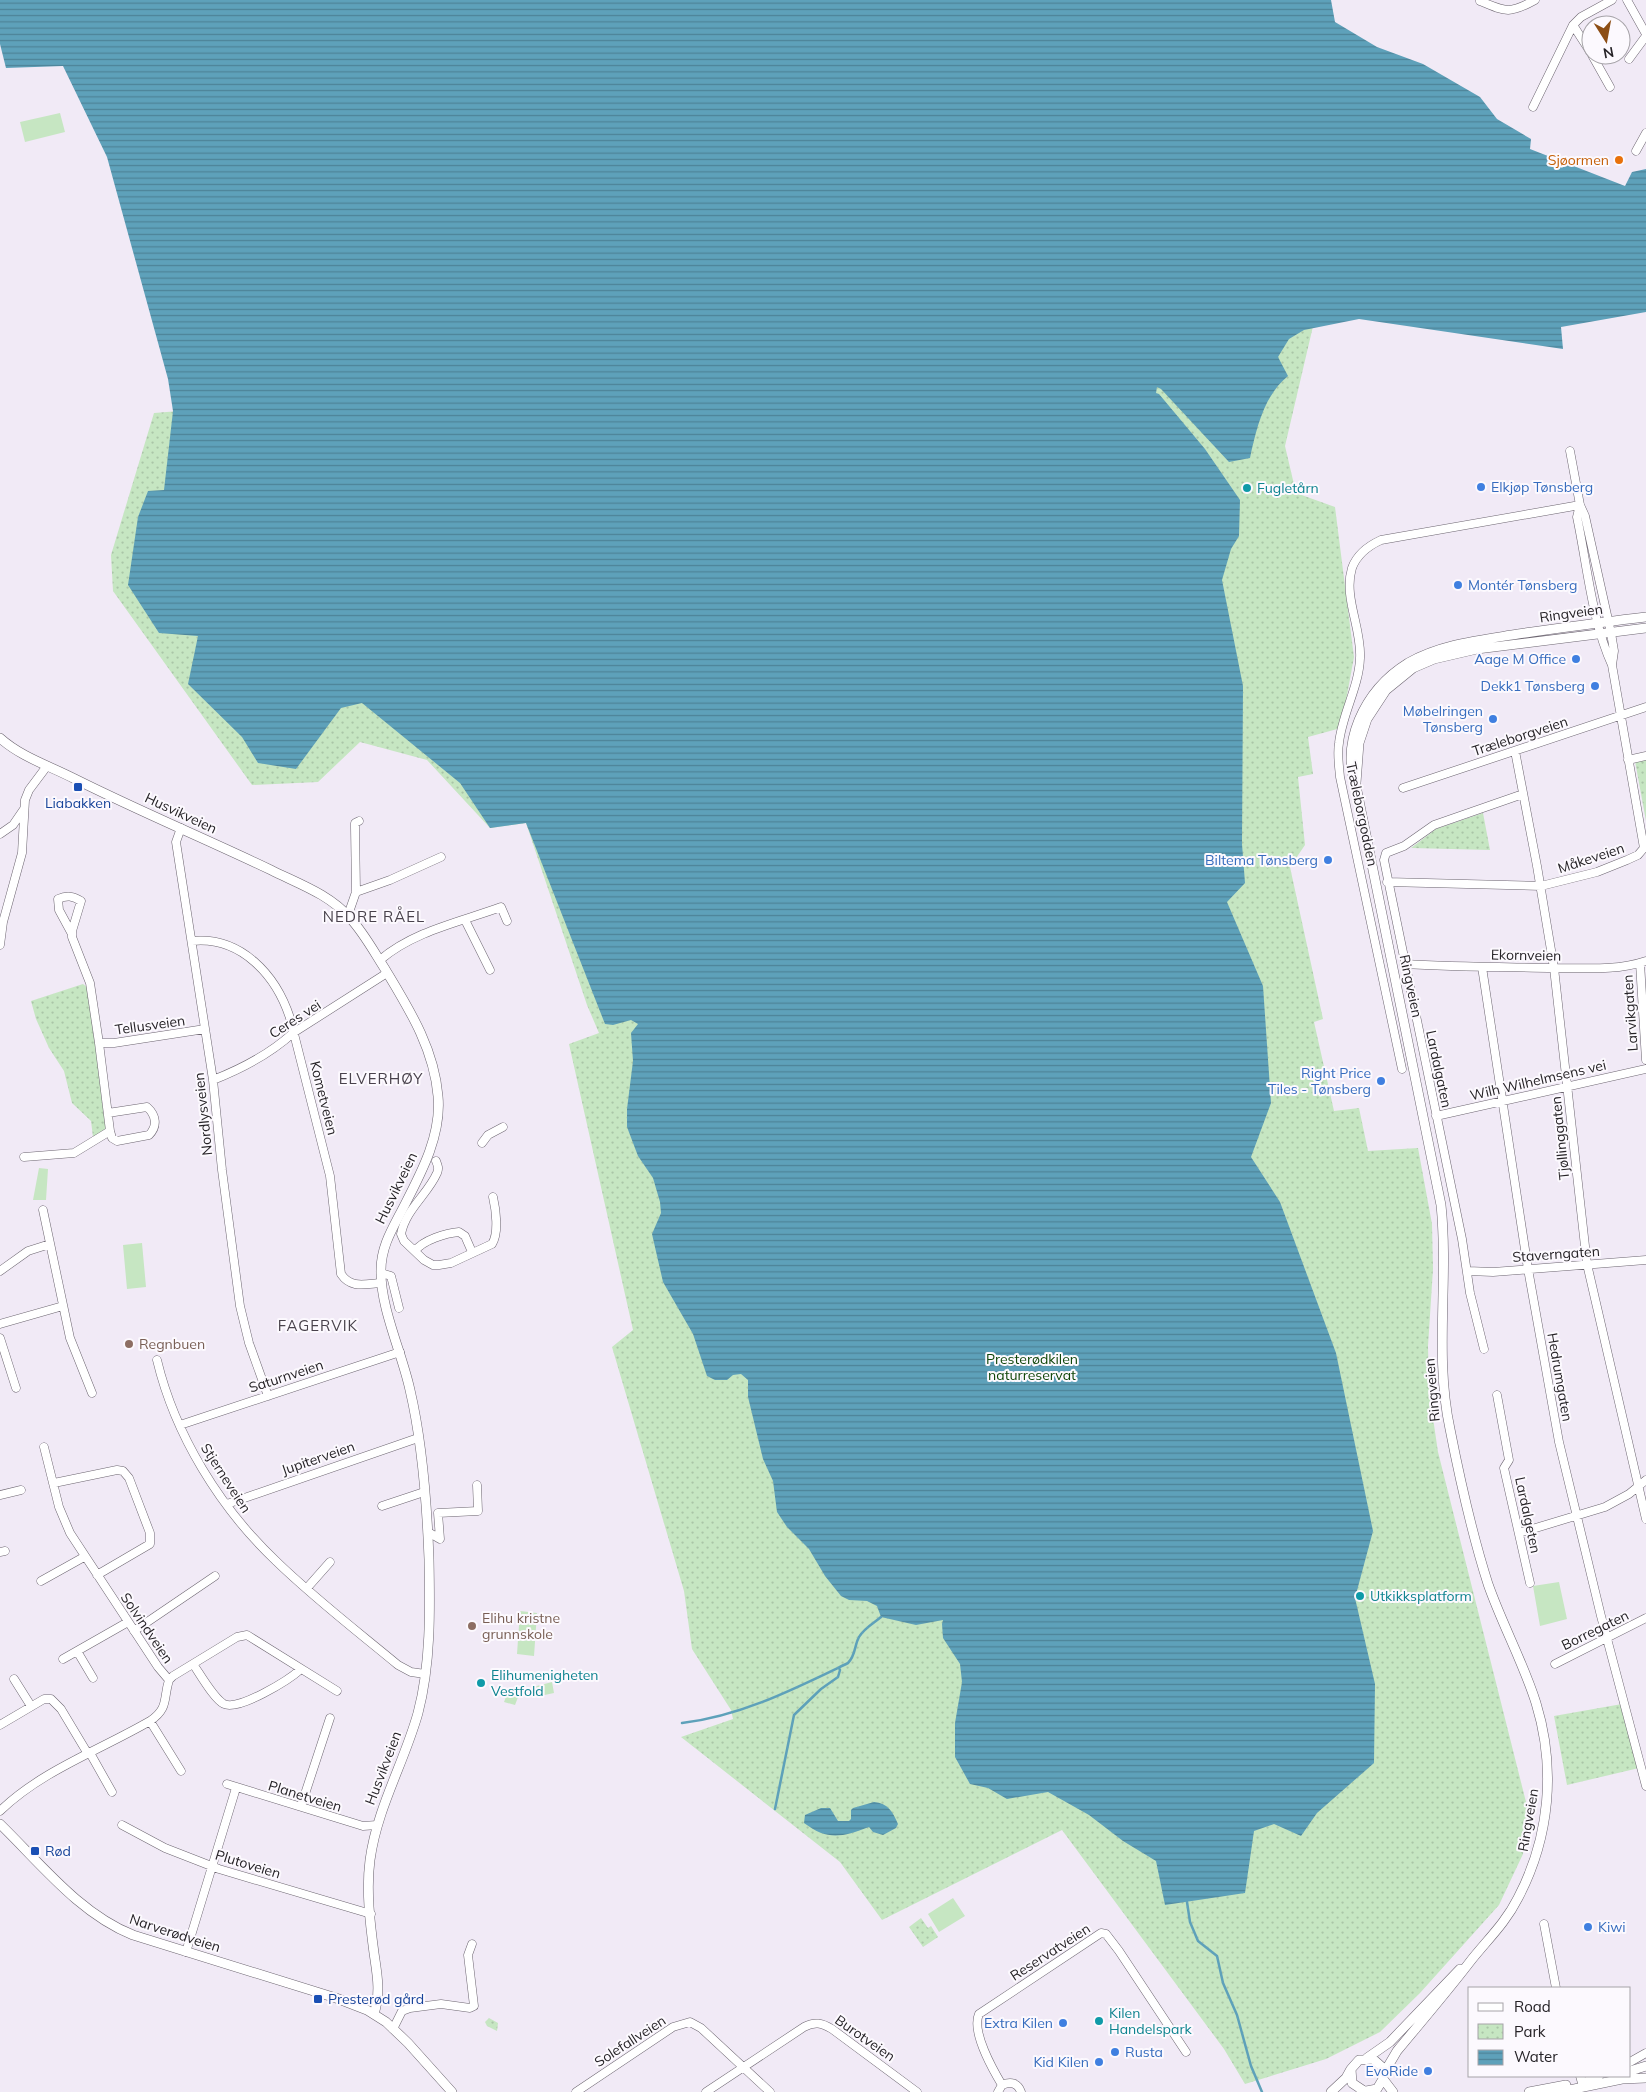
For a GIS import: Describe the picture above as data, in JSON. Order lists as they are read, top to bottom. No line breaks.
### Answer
{"streets":{"main road":["Ringveien","Husvikveien","Narverødveien"],"street":["Træleborgveien","Træleborgodden","Måkeveien","Ekornveien","Larvikgaten","Ceres vei","Tellusveien","Lardalgaten","Wilh Wilhelmsens vei","Kometveien","Nordlysveien","Tjøllinggaten","Staverngaten","Saturnveien","Hedrumgaten","Jupiterveien","Stjerneveien","Lardalgeten","Solvindveien","Borregaten","Planetveien","Plutoveien","Reservatveien","Burotveien","Solefallveien"]},"crossings":[["Ringveien","Måkeveien"],["Træleborgveien","Måkeveien"],["Træleborgveien","Tjøllinggaten"],["Husvikveien","Ceres vei"],["Husvikveien","Kometveien"],["Husvikveien","Nordlysveien"],["Husvikveien","Saturnveien"],["Husvikveien","Jupiterveien"],["Husvikveien","Stjerneveien"],["Husvikveien","Planetveien"],["Husvikveien","Plutoveien"],["Husvikveien","Narverødveien"],["Træleborgodden","Måkeveien"],["Måkeveien","Lardalgaten"],["Måkeveien","Tjøllinggaten"],["Ekornveien","Larvikgaten"],["Ekornveien","Lardalgaten"],["Ekornveien","Tjøllinggaten"],["Ekornveien","Hedrumgaten"],["Ceres vei","Kometveien"],["Ceres vei","Nordlysveien"],["Tellusveien","Nordlysveien"],["Lardalgaten","Wilh Wilhelmsens vei"],["Lardalgaten","Tjøllinggaten"],["Lardalgaten","Staverngaten"],["Wilh Wilhelmsens vei","Tjøllinggaten"],["Wilh Wilhelmsens vei","Hedrumgaten"],["Kometveien","Nordlysveien"],["Nordlysveien","Saturnveien"],["Tjøllinggaten","Staverngaten"],["Staverngaten","Hedrumgaten"],["Saturnveien","Stjerneveien"],["Hedrumgaten","Borregaten"],["Jupiterveien","Stjerneveien"],["Burotveien","Solefallveien"]],"districts":["NEDRE RÅEL","ELVERHØY","FAGERVIK"],"parks":["Presterødkilen naturreservat"],"places":{"other":["Sjøormen","Elkjøp Tønsberg","Fugletårn","Montér Tønsberg","Aage M Office","Dekk1 Tønsberg","Møbelringen Tønsberg","Biltema Tønsberg","Right Price Tiles - Tønsberg","Regnbuen","Utkikksplatform","Elihu kristne grunnskole","Elihumenigheten Vestfold","Kiwi","Kilen Handelspark","Extra Kilen","Rusta","Kid Kilen","EvoRide"],"transit":["Liabakken","Rød","Presterød gård"]},"legend":["Road","Park","Water"],"north":"bottom"}
